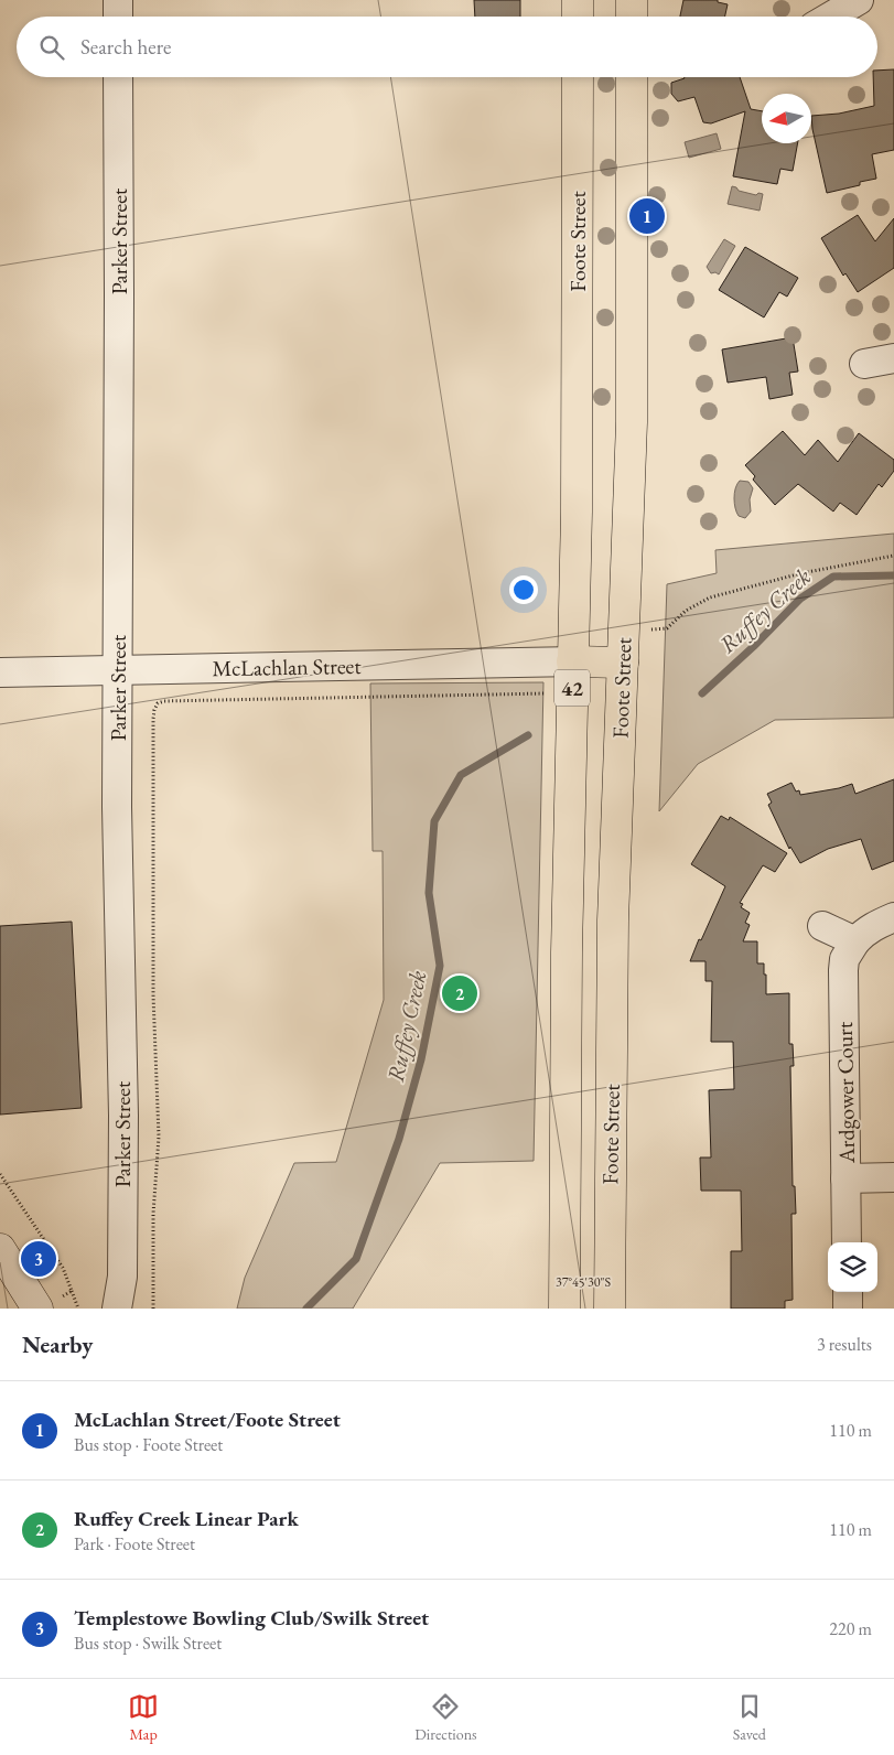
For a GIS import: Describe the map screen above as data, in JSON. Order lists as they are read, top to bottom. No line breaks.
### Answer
{"streets":{"main road":["Foote Street","42"],"street":["Parker Street","McLachlan Street","Ardgower Court"]},"crossings":[["Parker Street","McLachlan Street"],["Foote Street","McLachlan Street"]],"water":["Ruffey Creek"],"north":"left","page":{"search":"Search here","pins":["1","2","3"],"heading":["Nearby","3 results"],"list":[{"mark":"1","name":"McLachlan Street/Foote Street","note":"Bus stop · Foote Street","value":"110 m"},{"mark":"2","name":"Ruffey Creek Linear Park","note":"Park · Foote Street","value":"110 m"},{"mark":"3","name":"Templestowe Bowling Club/Swilk Street","note":"Bus stop · Swilk Street","value":"220 m"}],"nav":["Map","Directions","Saved"]},"coordinates":["37°45'30\"S"]}
